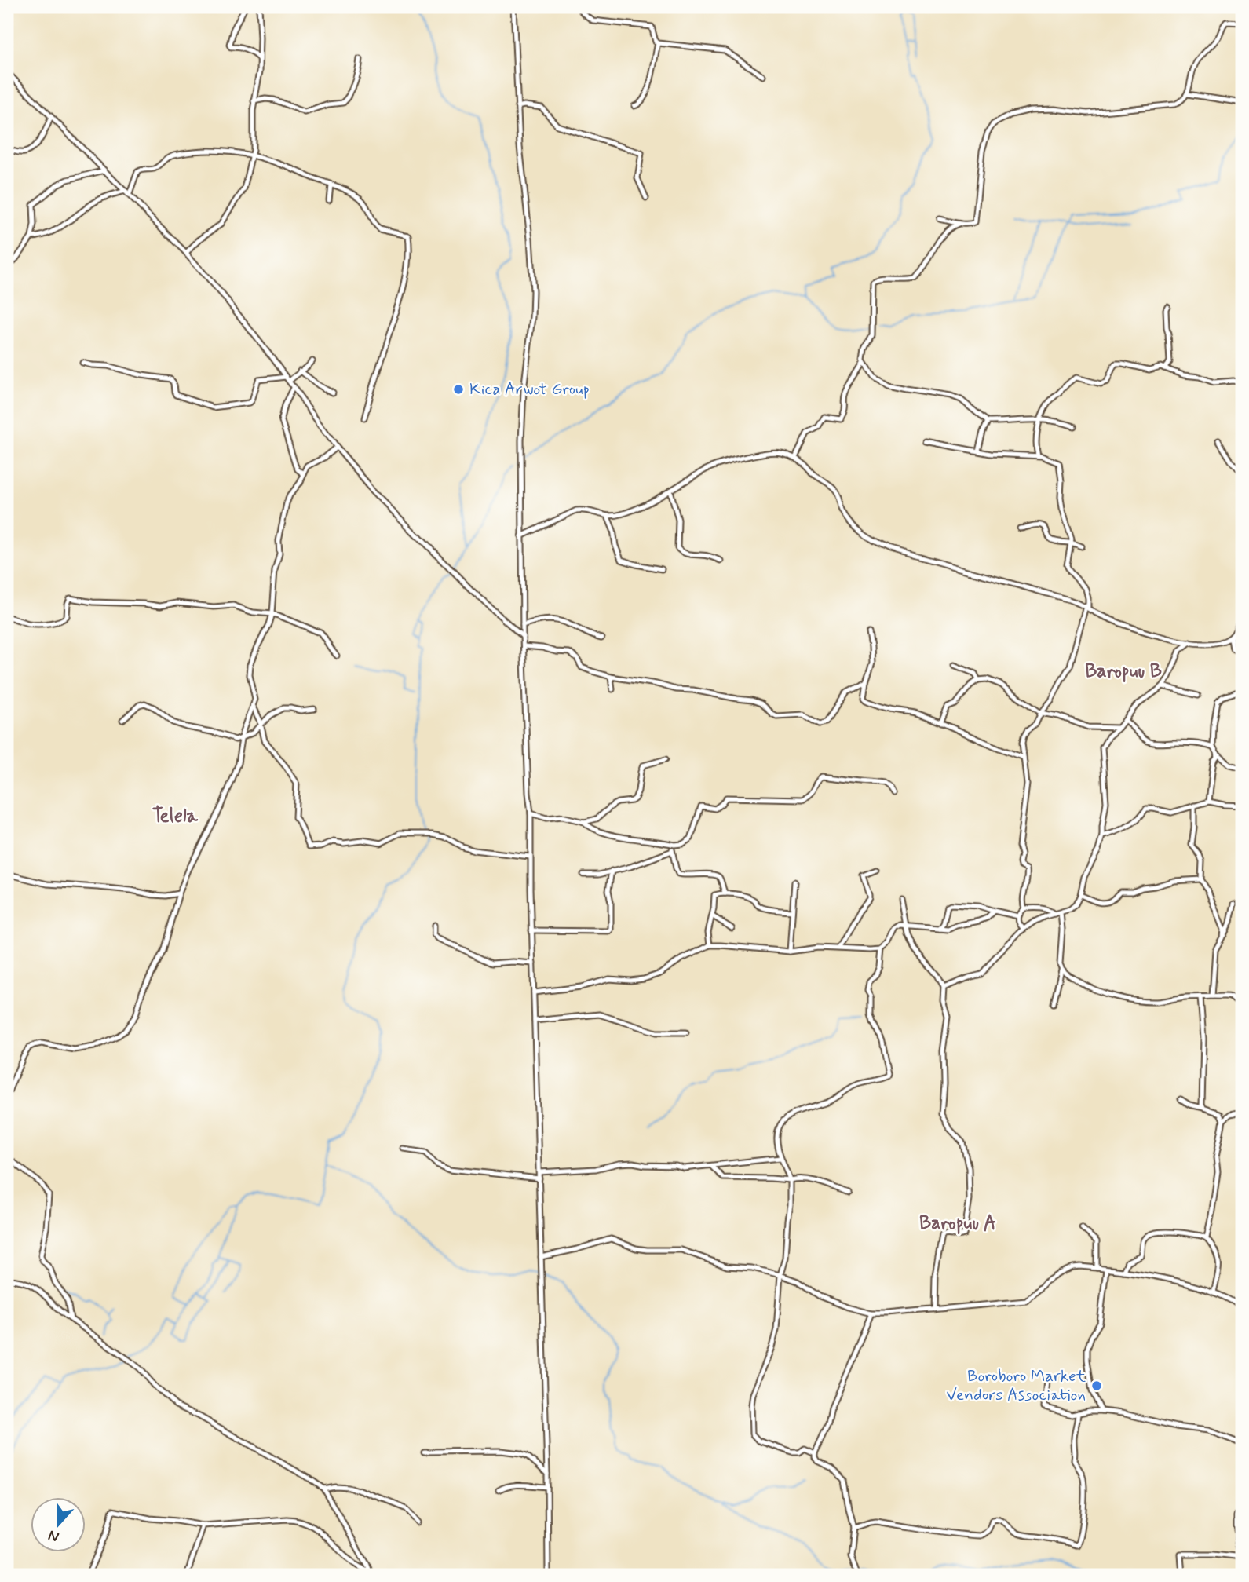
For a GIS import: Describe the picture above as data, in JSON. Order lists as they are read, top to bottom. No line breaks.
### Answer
{"districts":["Baropuu B","Telela","Baropuu A"],"places":["Kica Arwot Group","Boroboro Market Vendors Association"],"north":"bottom"}
